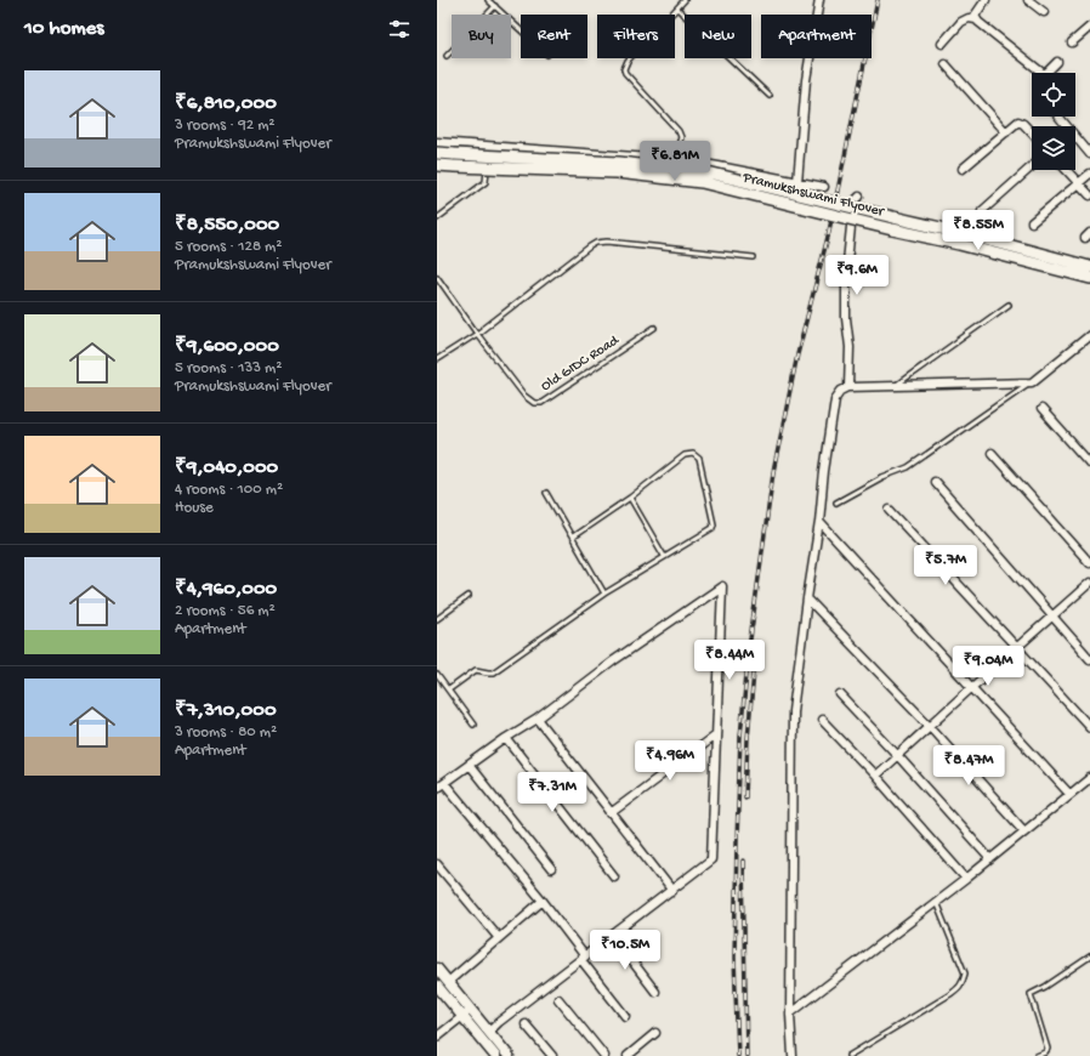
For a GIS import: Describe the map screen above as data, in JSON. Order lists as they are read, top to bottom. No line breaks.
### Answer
{"streets":{"main road":["Pramukshswami Flyover"],"lane":["Old GIDC Road"]},"page":{"heading":"10 homes","chip":["Buy","Rent","Filters","New","Apartment"],"list":[{"name":"₹6,810,000","note":"3 rooms · 92 m² · Pramukshswami Flyover"},{"name":"₹8,550,000","note":"5 rooms · 128 m² · Pramukshswami Flyover"},{"name":"₹9,600,000","note":"5 rooms · 133 m² · Pramukshswami Flyover"},{"name":"₹9,040,000","note":"4 rooms · 100 m² · House"},{"name":"₹4,960,000","note":"2 rooms · 56 m² · Apartment"},{"name":"₹7,310,000","note":"3 rooms · 80 m² · Apartment"}],"price":["₹6.81M","₹8.55M","₹9.6M","₹5.7M","₹8.44M","₹9.04M","₹4.96M","₹8.47M","₹7.31M","₹10.5M"]}}
